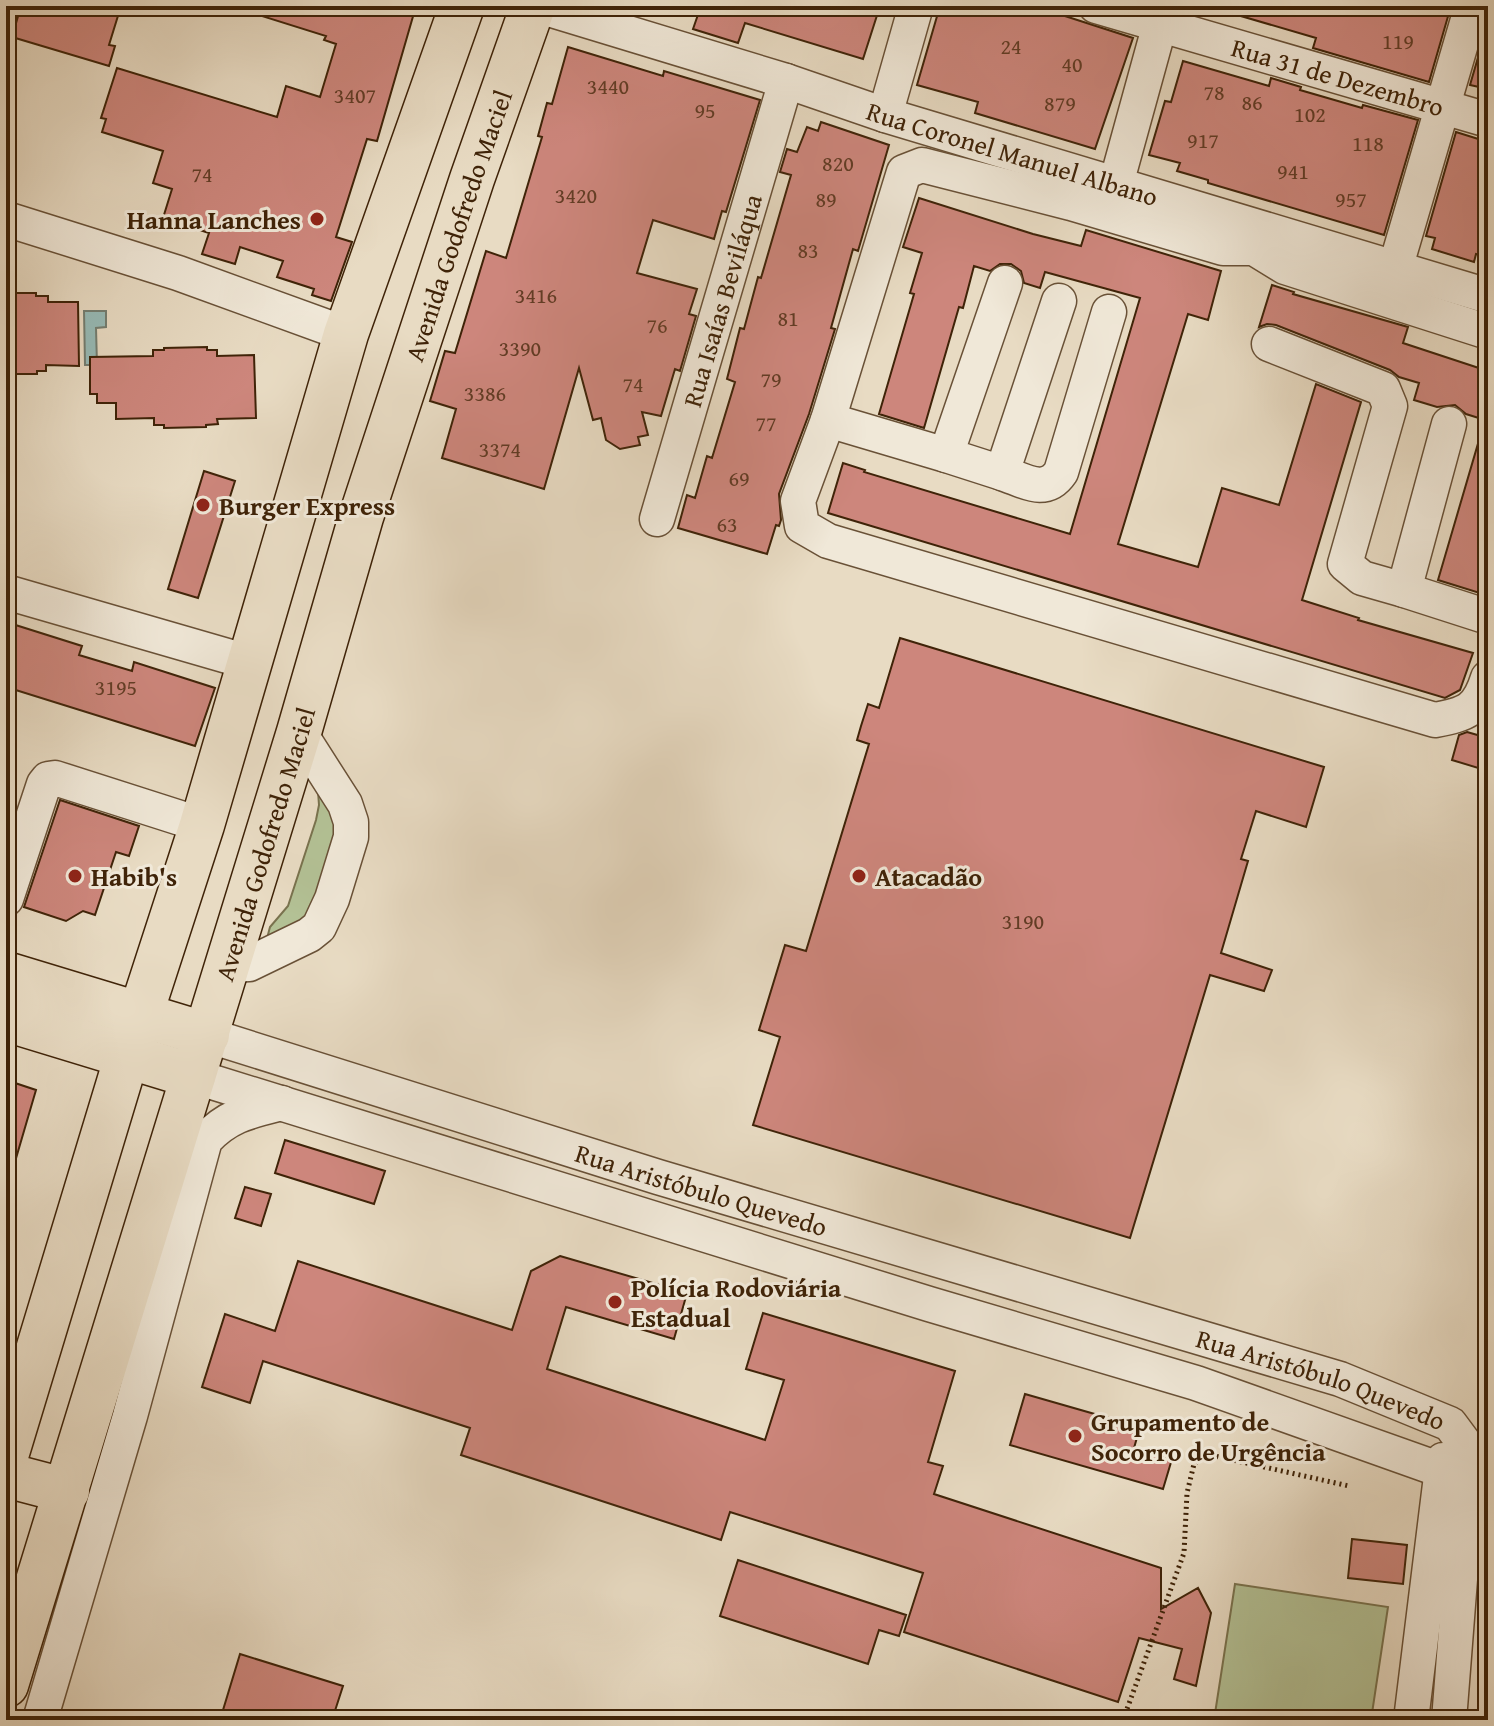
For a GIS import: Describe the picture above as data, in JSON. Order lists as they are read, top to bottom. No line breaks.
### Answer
{"streets":{"main road":["Avenida Godofredo Maciel"],"street":["Rua 31 de Dezembro","Rua Coronel Manuel Albano","Rua Isaías Beviláqua","Rua Aristóbulo Quevedo"]},"crossings":[["Rua Coronel Manuel Albano","Avenida Godofredo Maciel"],["Rua Coronel Manuel Albano","Rua Isaías Beviláqua"],["Avenida Godofredo Maciel","Rua Aristóbulo Quevedo"]],"places":["Hanna Lanches","Burger Express","Habib's","Atacadão","Polícia Rodoviária Estadual","Grupamento de Socorro de Urgência"],"house_numbers":["119","24","40","3440","78","3407","86","879","95","102","917","118","820","941","74","3420","89","957","83","3416","81","76","3390","79","74","3386","77","3374","69","63","3195","3190"]}
